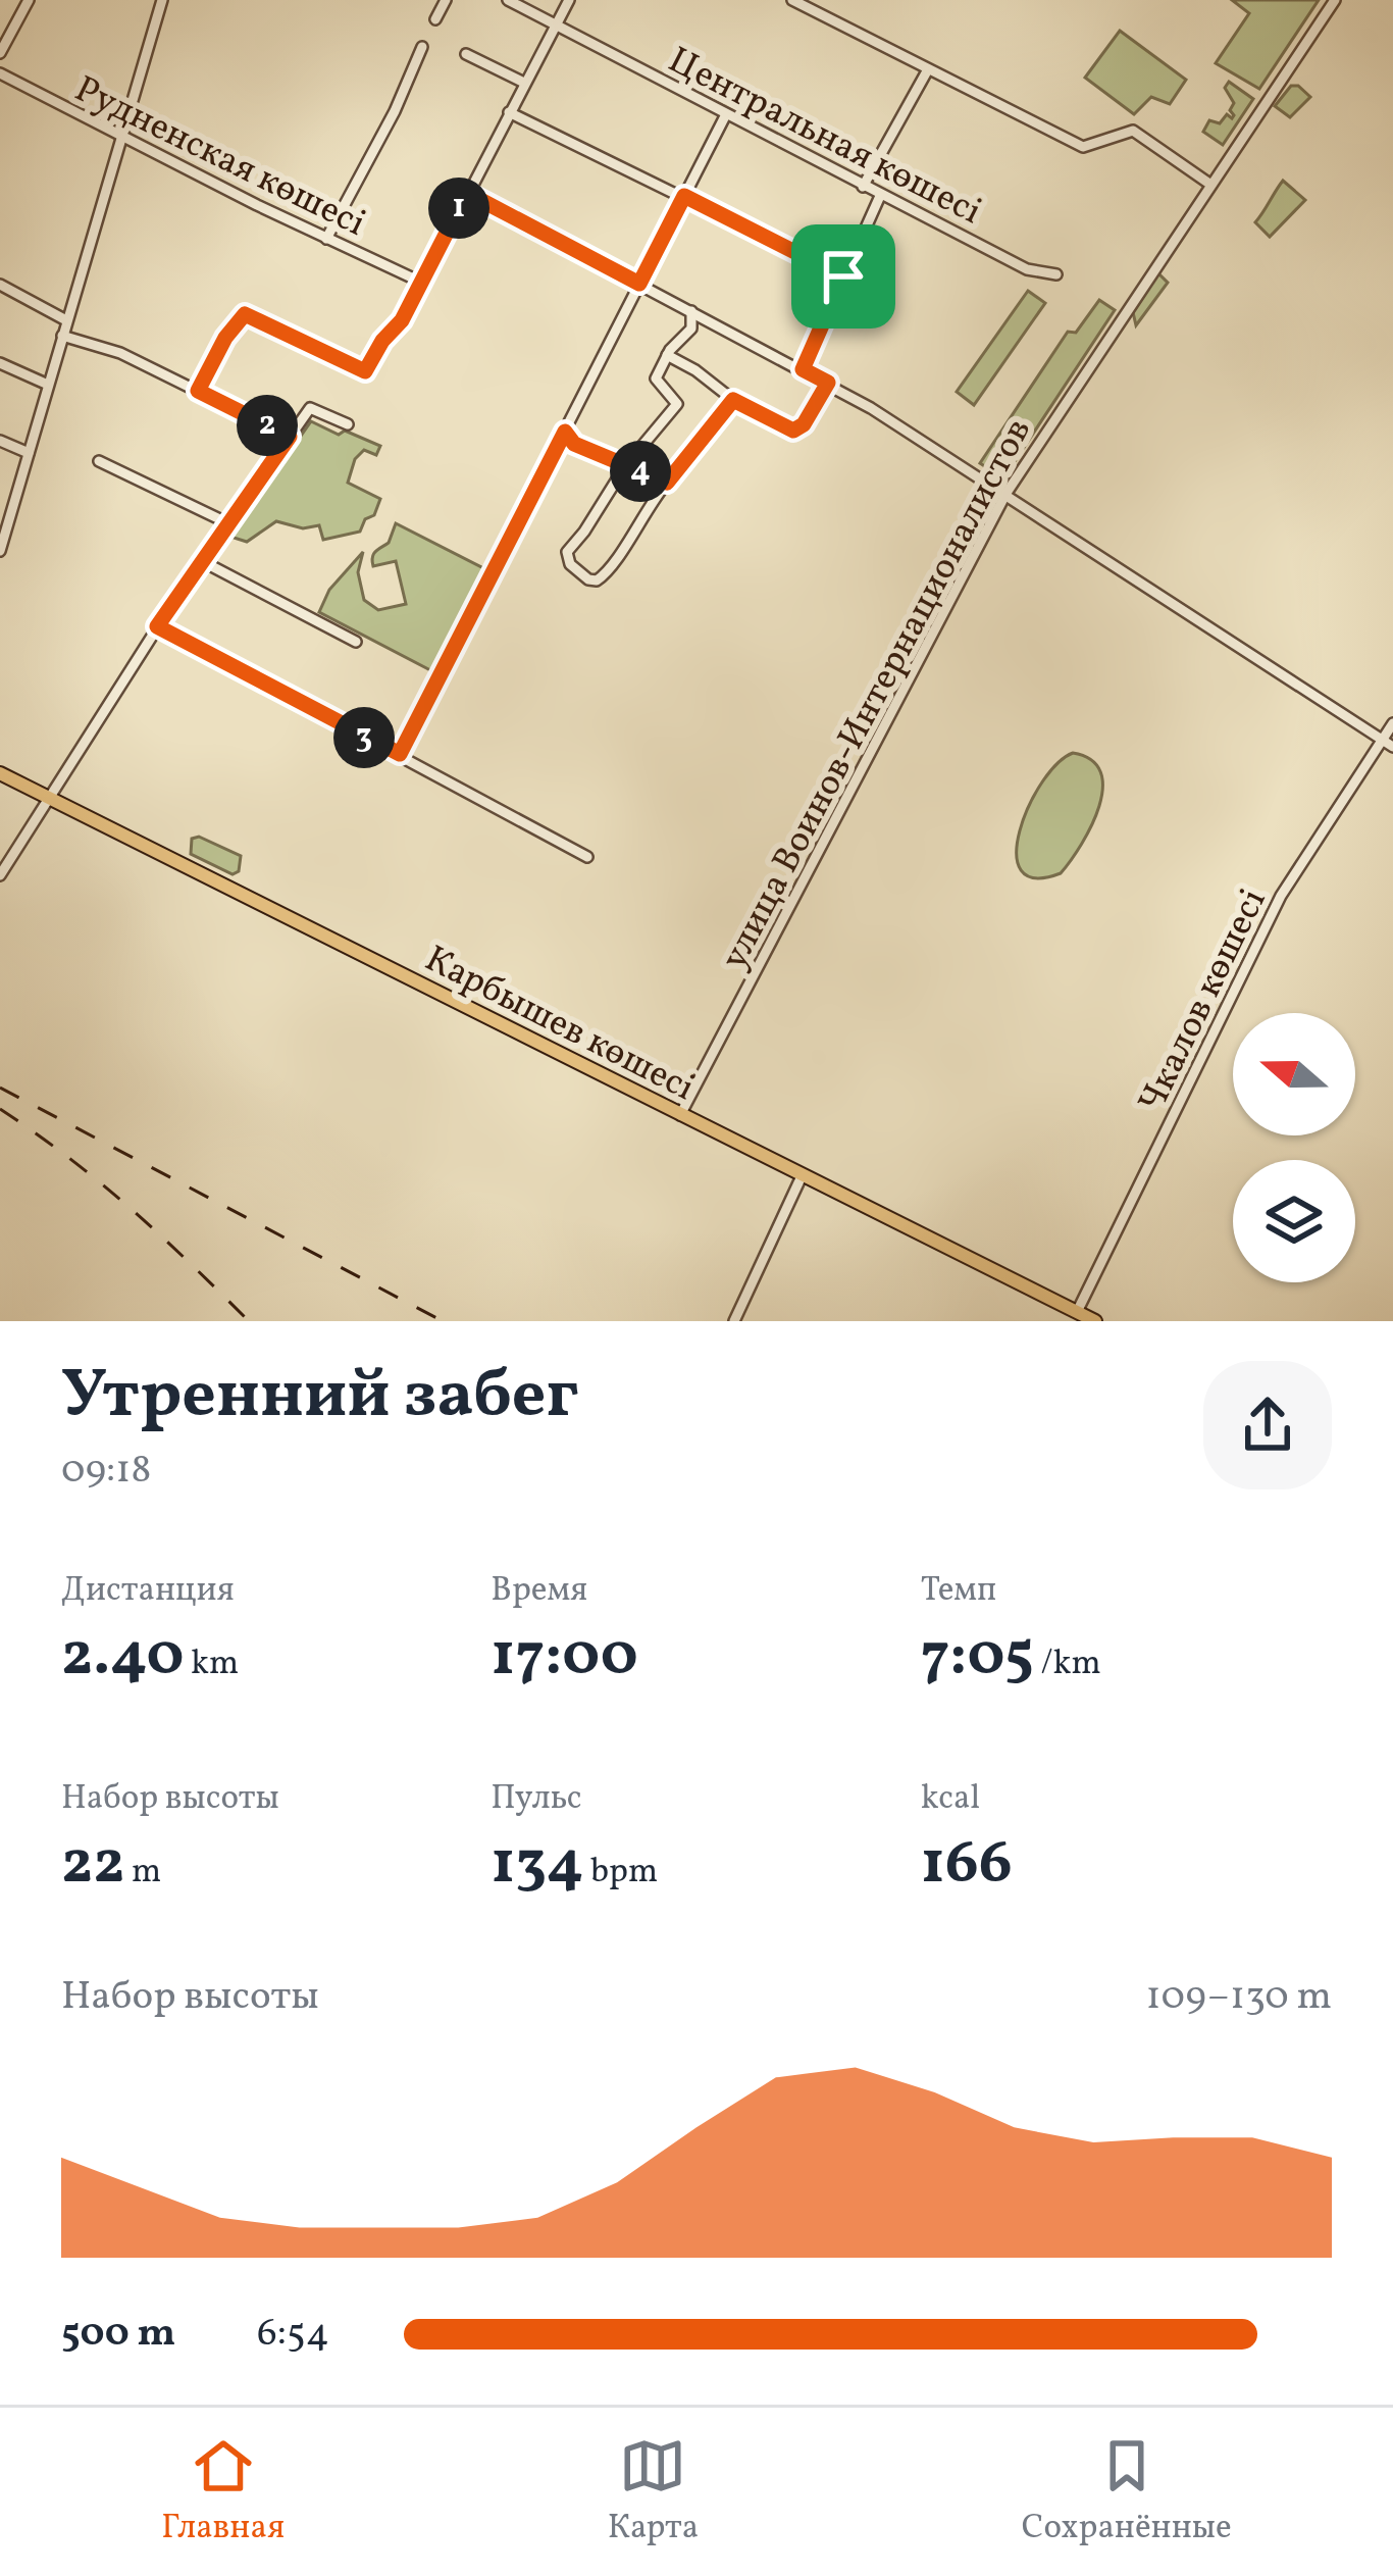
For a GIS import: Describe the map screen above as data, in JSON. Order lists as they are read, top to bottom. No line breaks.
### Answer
{"streets":{"main road":["Карбышев көшесі"],"street":["Центральная көшесі","Рудненская көшесі","улица Воинов-Интернационалистов","Чкалов көшесі"]},"crossings":[["улица Воинов-Интернационалистов","Карбышев көшесі"],["Чкалов көшесі","Карбышев көшесі"]],"north":"left","page":{"pins":["1","2","4","3"],"heading":["Утренний забег","09:18"],"stats":[["Дистанция","2.40 km"],["Время","17:00"],["Темп","7:05 /km"],["Набор высоты","22 m"],["Пульс","134 bpm"],["kcal","166"]],"chart":["Набор высоты","109–130 m"],"list":[{"name":"500 m","note":"6:54"}],"tabs":["Главная","Карта","Сохранённые"]}}
